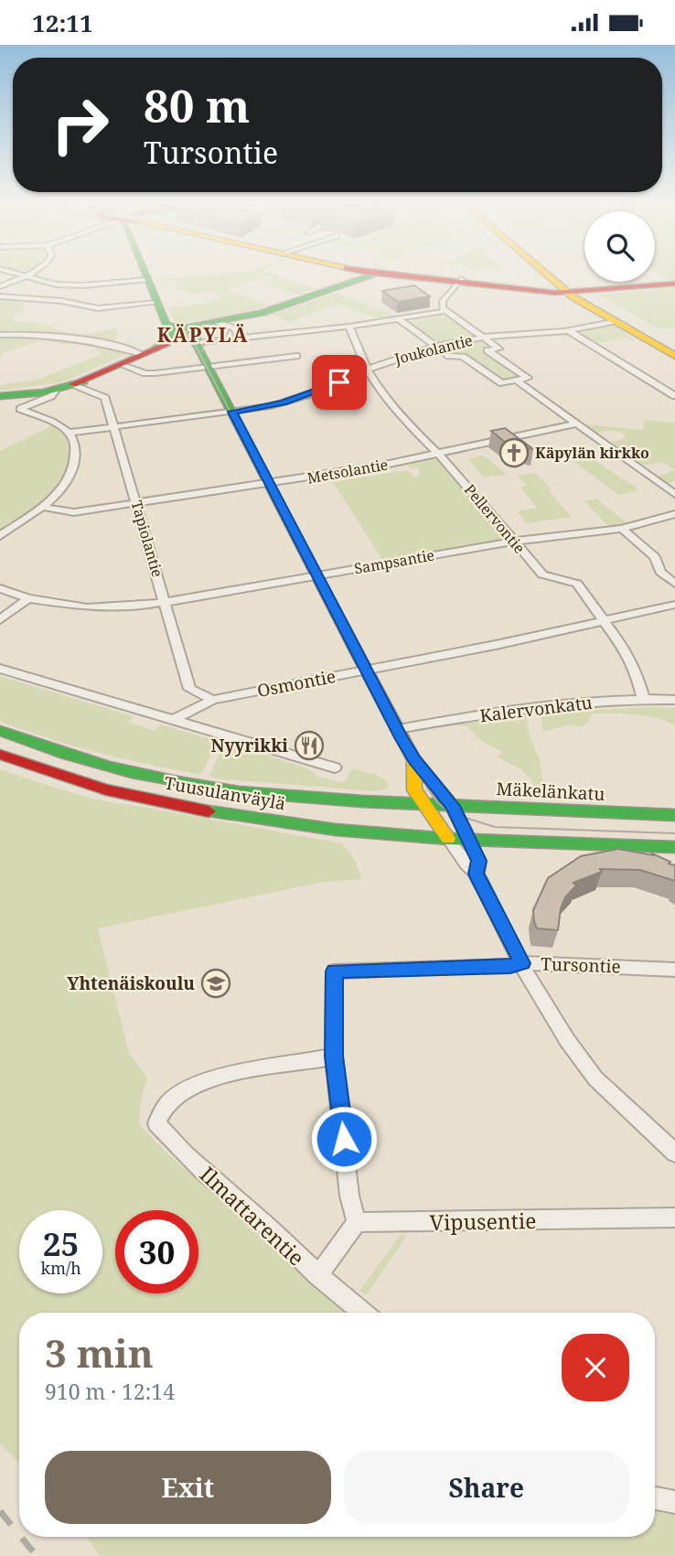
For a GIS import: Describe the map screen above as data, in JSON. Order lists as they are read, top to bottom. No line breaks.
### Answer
{"streets":{"main road":["Mäkelänkatu","Tuusulanväylä"],"street":["Joukolantie","Metsolantie","Pellervontie","Tapiolantie","Sampsantie","Osmontie","Kalervonkatu","Tursontie","Ilmattarentie","Vipusentie"]},"crossings":[["Joukolantie","Pellervontie"],["Joukolantie","Tapiolantie"],["Metsolantie","Pellervontie"],["Metsolantie","Tapiolantie"],["Pellervontie","Sampsantie"],["Pellervontie","Osmontie"],["Pellervontie","Kalervonkatu"],["Tapiolantie","Sampsantie"],["Tapiolantie","Osmontie"],["Mäkelänkatu","Tuusulanväylä"],["Tursontie","Ilmattarentie"]],"districts":["KÄPYLÄ"],"places":{"church":["Käpylän kirkko"],"restaurant":["Nyyrikki"],"school or university":["Yhtenäiskoulu"]},"page":{"status":"12:11","turn":["80 m","Tursontie"],"speed":"25 km/h","limit":"30","heading":["3 min","910 m · 12:14"],"buttons":["Exit","Share"]}}
